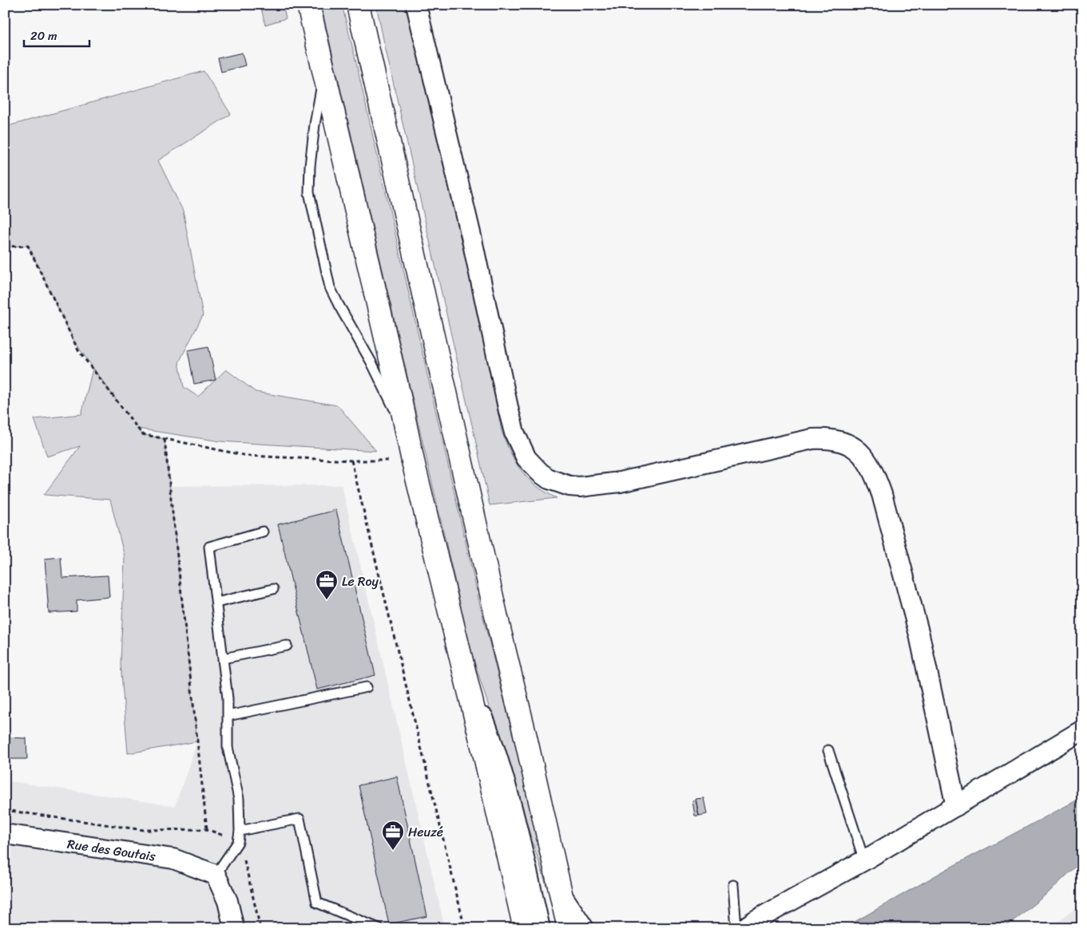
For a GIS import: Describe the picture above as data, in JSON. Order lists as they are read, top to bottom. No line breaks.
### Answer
{"streets":{"street":["Rue des Goutais"]},"places":{"office":["Le Roy","Heuzé"]},"scale_bar":"20 m"}
